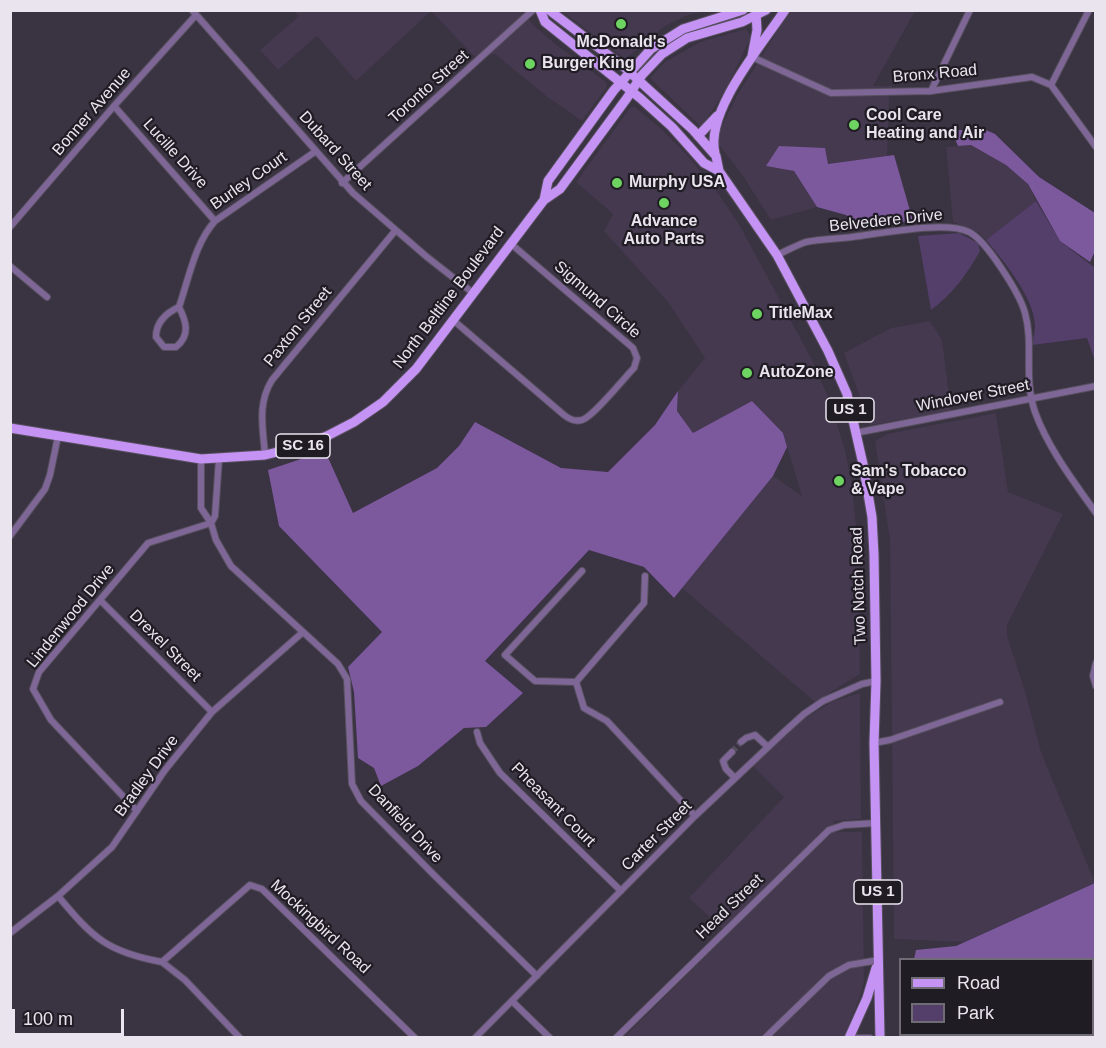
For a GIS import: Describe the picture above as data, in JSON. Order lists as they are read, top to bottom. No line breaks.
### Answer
{"streets":{"main road":["North Beltline Boulevard","US 1","SC 16","Two Notch Road"],"street":["Bronx Road","Toronto Street","Bonner Avenue","Dubard Street","Lucille Drive","Burley Court","Belvedere Drive","Sigmund Circle","Paxton Street","Windover Street","Lindenwood Drive","Drexel Street","Bradley Drive","Pheasant Court","Danfield Drive","Carter Street","Head Street","Mockingbird Road"]},"crossings":[["Toronto Street","Dubard Street"],["Bonner Avenue","Dubard Street"],["Bonner Avenue","Lucille Drive"],["Dubard Street","Burley Court"],["Dubard Street","North Beltline Boulevard"],["Dubard Street","Paxton Street"],["Lucille Drive","Burley Court"],["Belvedere Drive","Windover Street"],["Belvedere Drive","Two Notch Road"],["North Beltline Boulevard","Sigmund Circle"],["North Beltline Boulevard","Paxton Street"],["North Beltline Boulevard","Two Notch Road"],["North Beltline Boulevard","Danfield Drive"],["Windover Street","Two Notch Road"],["Two Notch Road","Carter Street"],["Two Notch Road","Head Street"],["Lindenwood Drive","Drexel Street"],["Lindenwood Drive","Bradley Drive"],["Lindenwood Drive","Danfield Drive"],["Drexel Street","Bradley Drive"],["Bradley Drive","Danfield Drive"],["Pheasant Court","Carter Street"],["Danfield Drive","Carter Street"]],"places":["McDonald's","Burger King","Cool Care Heating and Air","Murphy USA","Advance Auto Parts","TitleMax","AutoZone","Sam's Tobacco & Vape"],"legend":["Road","Park"],"scale_bar":"100 m"}
